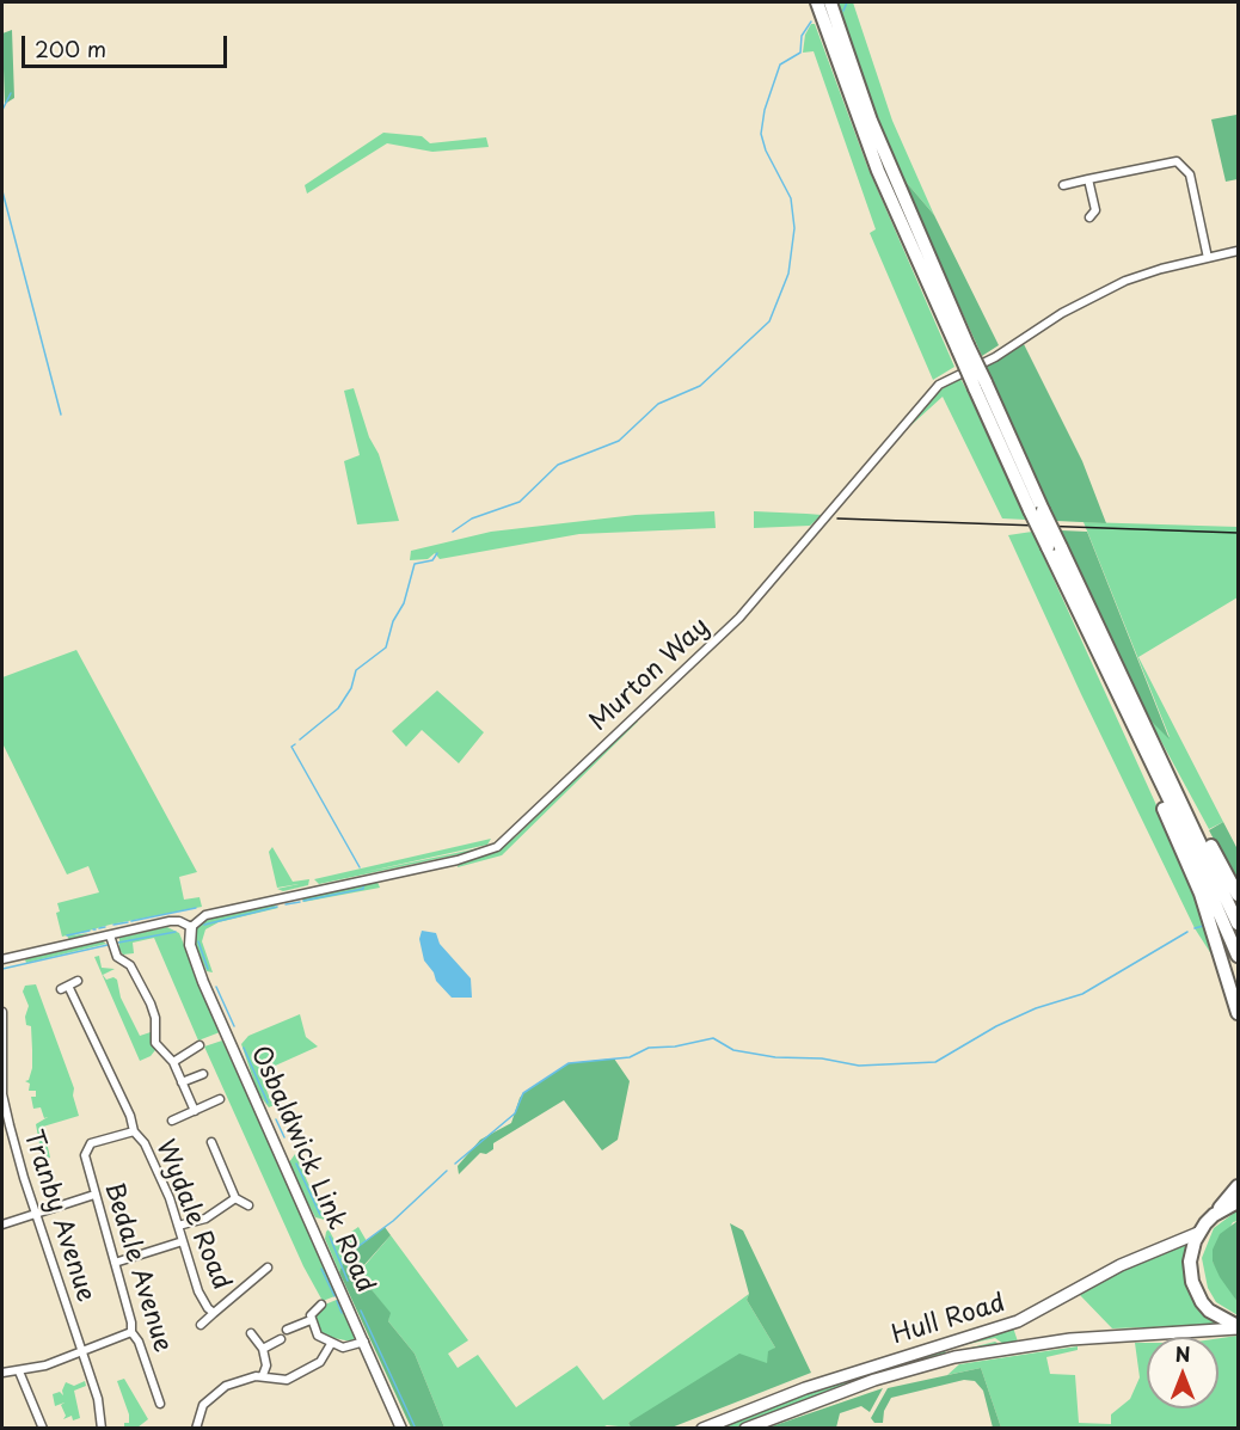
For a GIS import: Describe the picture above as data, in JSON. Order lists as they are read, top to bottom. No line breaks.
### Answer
{"streets":{"main road":["Hull Road"],"street":["Murton Way","Osbaldwick Link Road","Wydale Road","Tranby Avenue","Bedale Avenue"]},"crossings":[["Murton Way","Osbaldwick Link Road"],["Wydale Road","Bedale Avenue"]],"scale_bar":"200 m","north":"top"}
